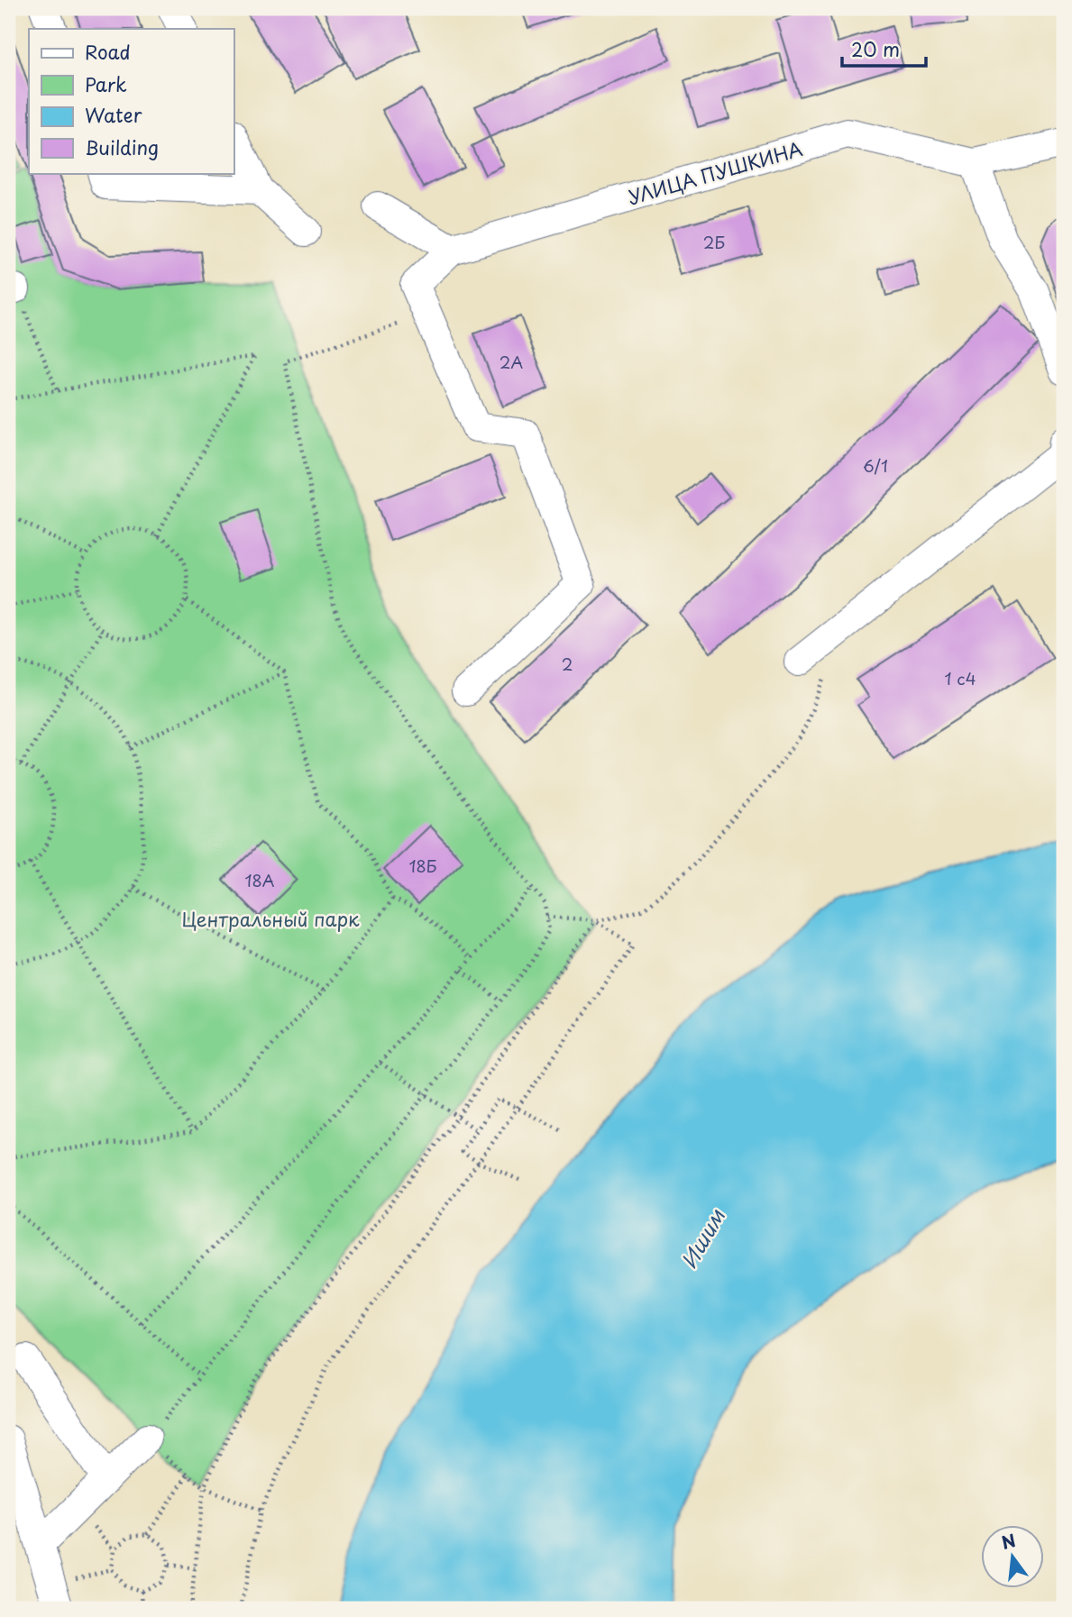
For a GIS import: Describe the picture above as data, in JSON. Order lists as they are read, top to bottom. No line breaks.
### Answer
{"streets":{"street":["УЛИЦА ПУШКИНА"]},"water":["Ишим"],"parks":["Центральный парк"],"house_numbers":["2Б","2А","6/1","2","1 с4","18Б","18А"],"legend":["Road","Park","Water","Building"],"scale_bar":"20 m","north":"top"}
